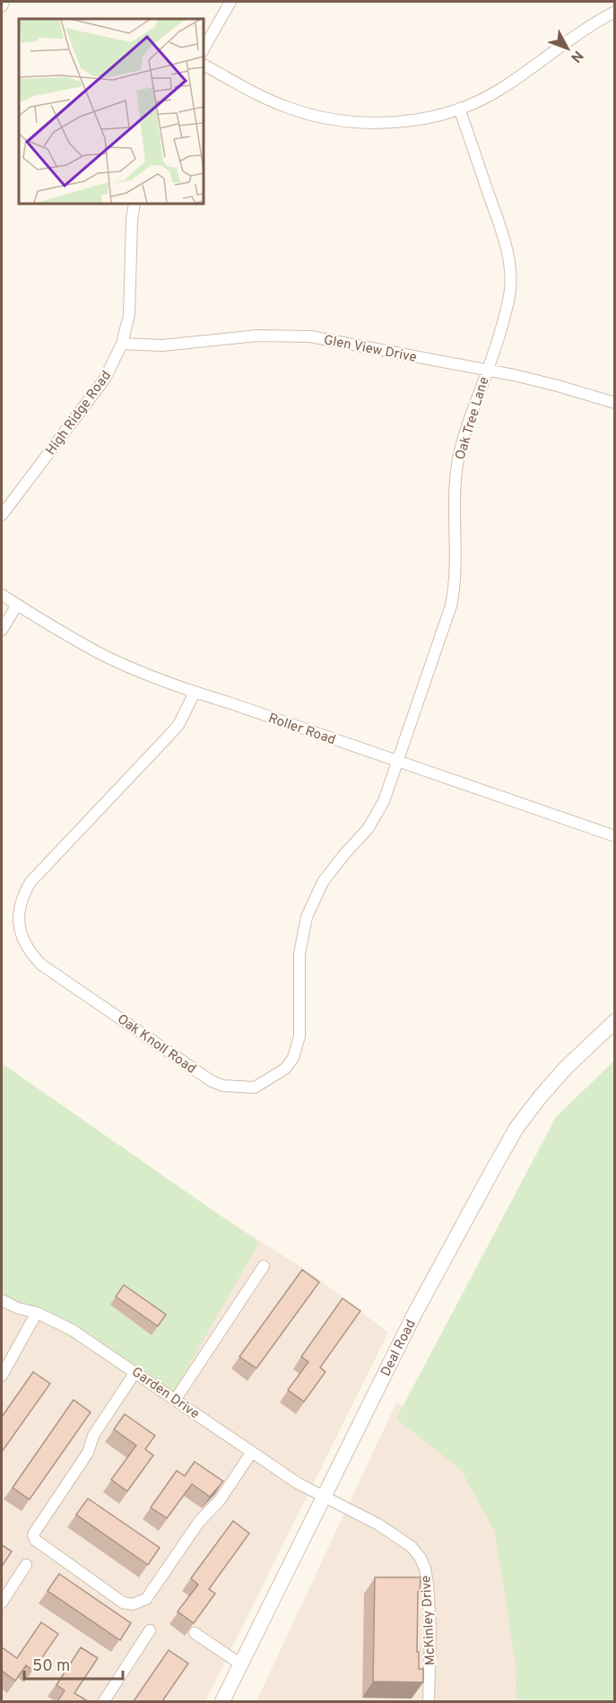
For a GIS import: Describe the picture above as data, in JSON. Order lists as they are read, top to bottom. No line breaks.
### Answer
{"streets":{"street":["Glen View Drive","High Ridge Road","Oak Tree Lane","Roller Road","Oak Knoll Road","Deal Road","Garden Drive","McKinley Drive"]},"crossings":[["Glen View Drive","High Ridge Road"],["Glen View Drive","Oak Tree Lane"],["Oak Tree Lane","Roller Road"],["Oak Tree Lane","Oak Knoll Road"],["Roller Road","Oak Knoll Road"],["Deal Road","Garden Drive"],["Deal Road","McKinley Drive"],["Garden Drive","McKinley Drive"]],"scale_bar":"50 m","north":"bottom right"}
